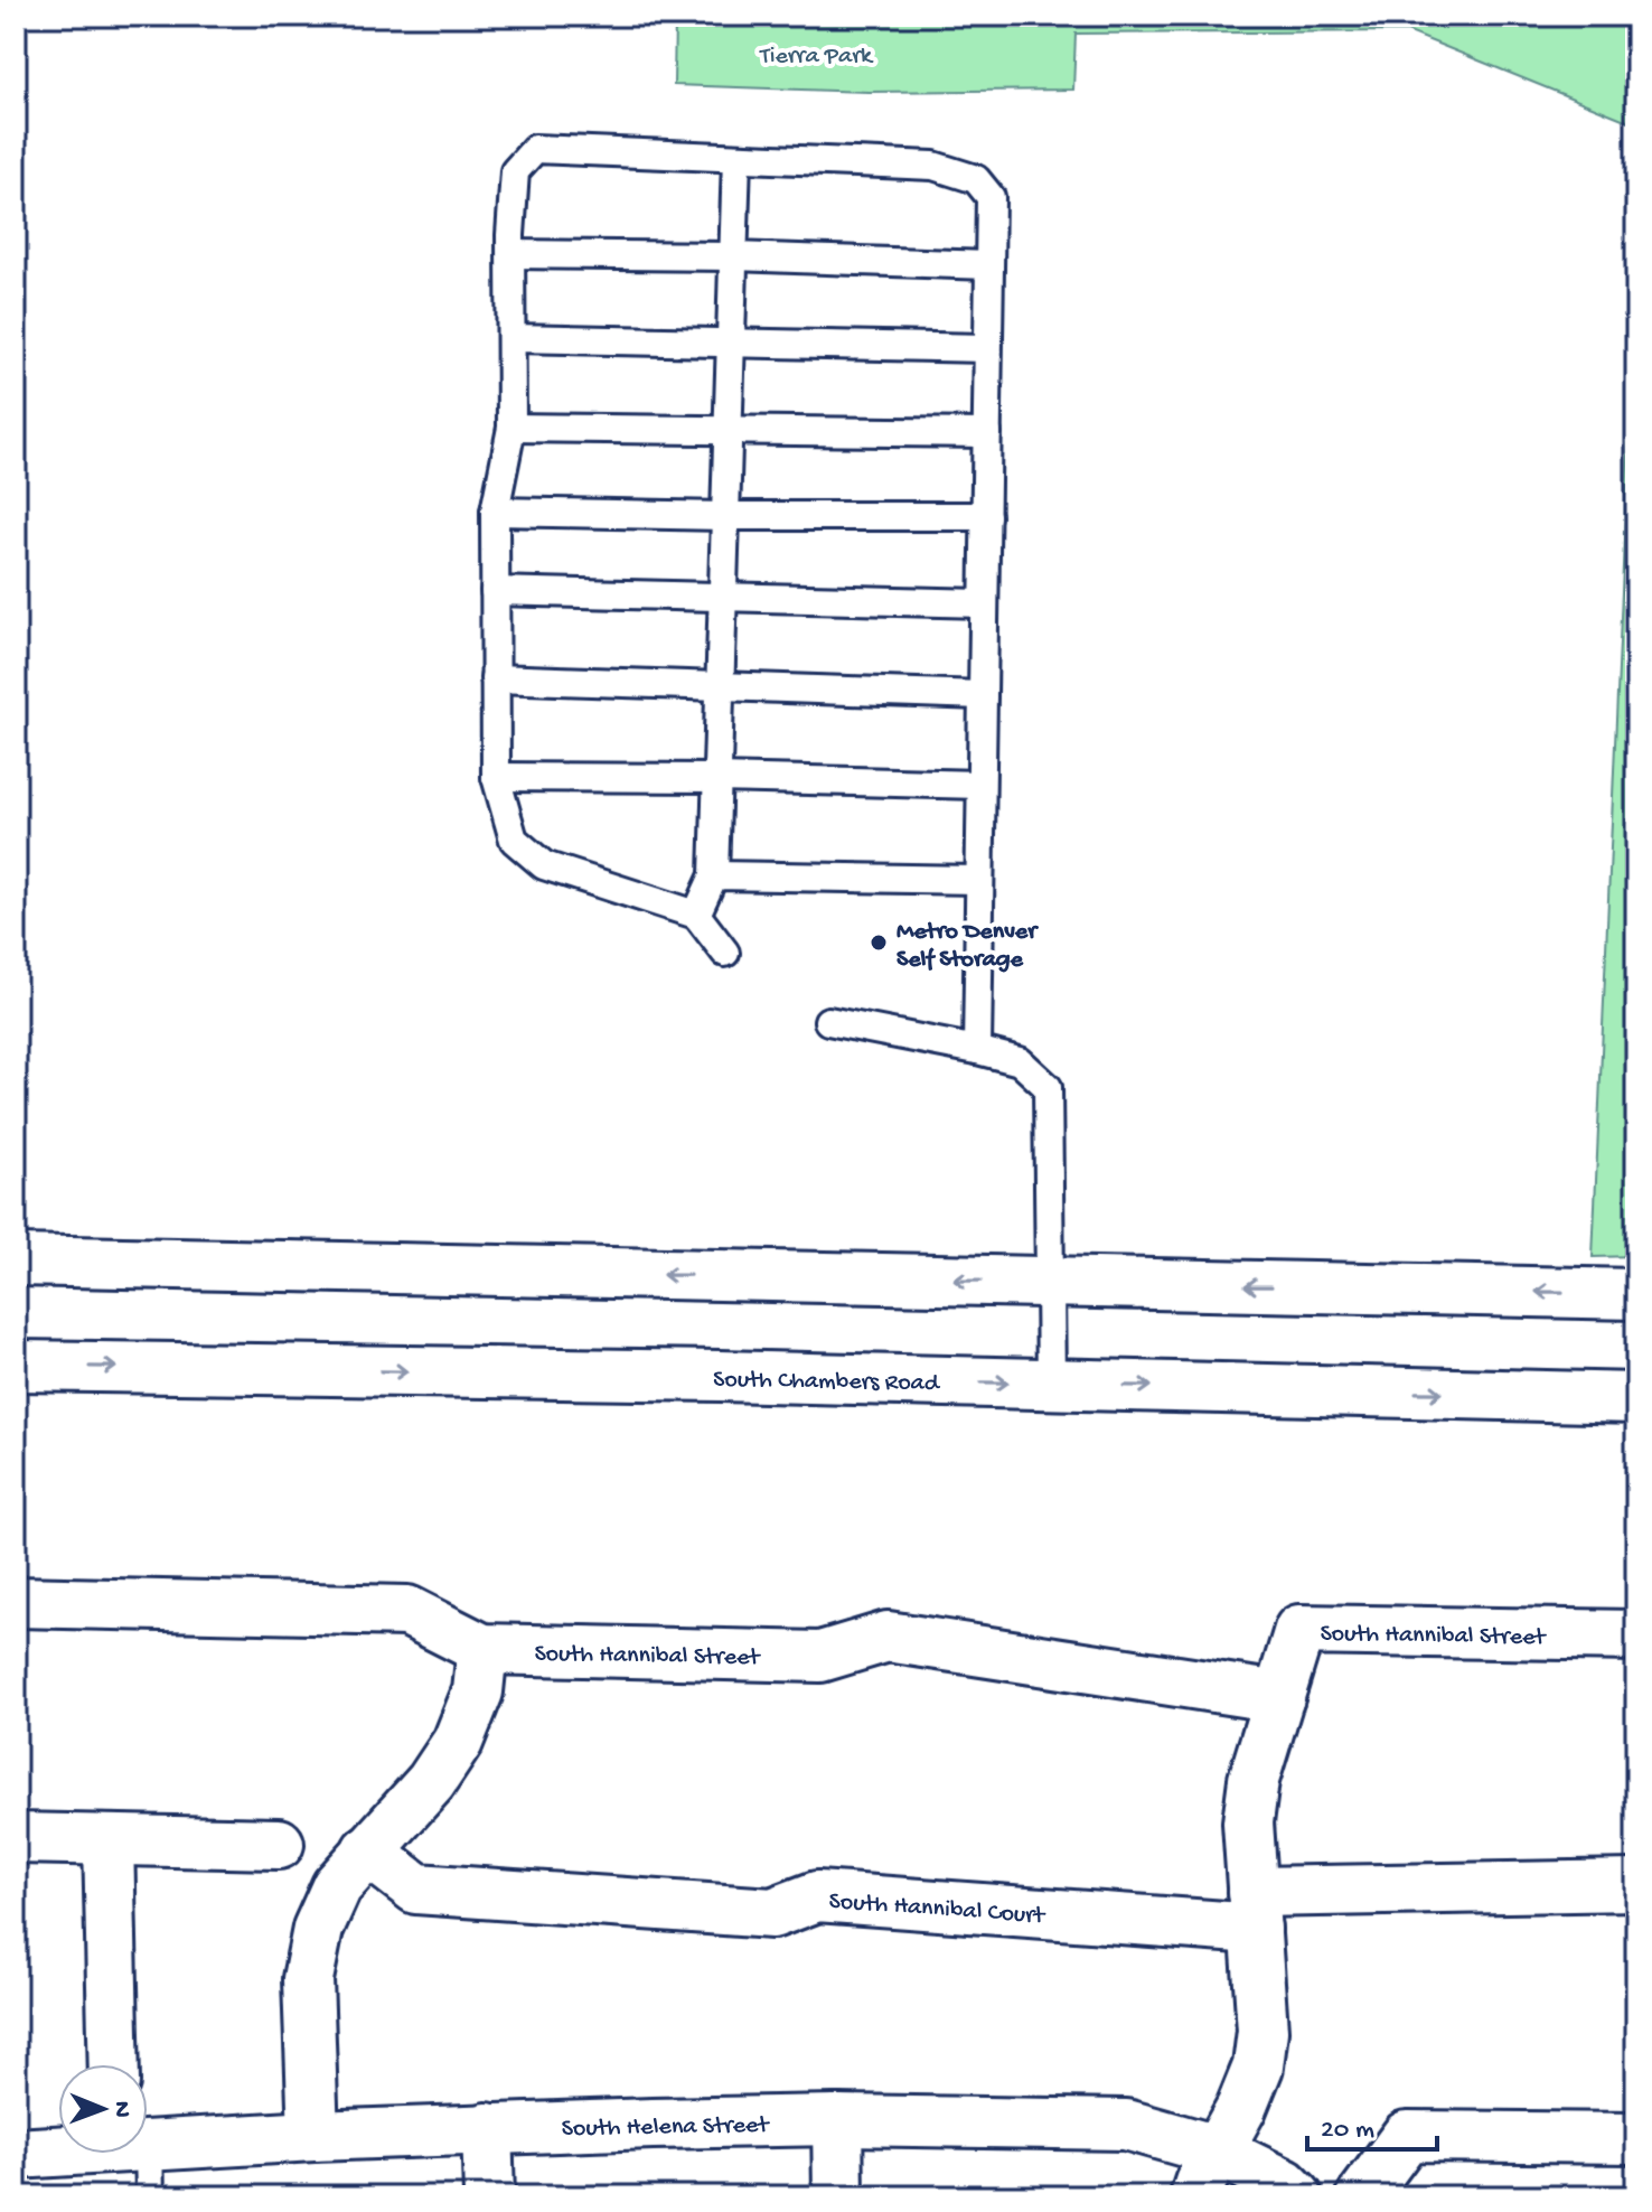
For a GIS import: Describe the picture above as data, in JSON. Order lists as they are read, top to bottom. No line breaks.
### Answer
{"streets":{"street":["South Chambers Road","South Hannibal Street","South Hannibal Court","South Helena Street"]},"crossings":[["South Hannibal Street","South Hannibal Court"],["South Hannibal Street","South Helena Street"]],"parks":["Tierra Park"],"places":["Metro Denver Self Storage"],"scale_bar":"20 m","north":"right"}
